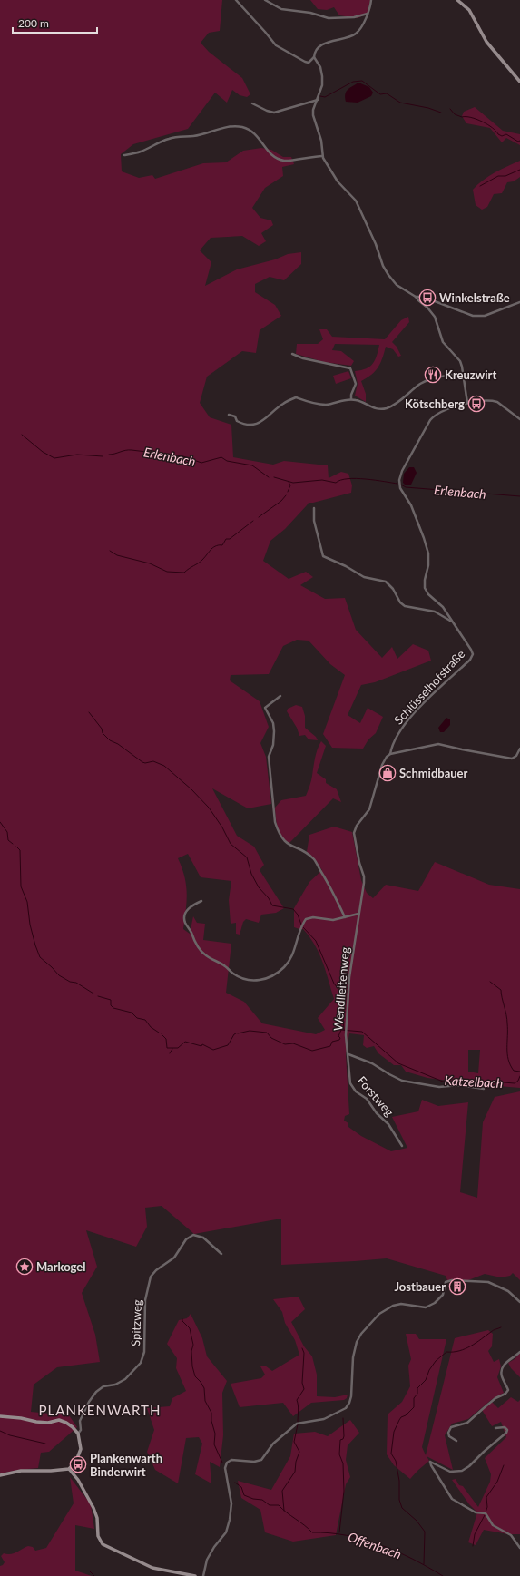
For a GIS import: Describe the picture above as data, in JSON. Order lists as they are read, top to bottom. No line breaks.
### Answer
{"streets":{"street":["Schlüsselhofstraße","Wendlleitenweg","Forstweg","Spitzweg"]},"crossings":[["Schlüsselhofstraße","Wendlleitenweg"],["Wendlleitenweg","Forstweg"]],"districts":["PLANKENWARTH"],"water":["Erlenbach","Katzelbach","Offenbach"],"places":{"bus stop":["Winkelstraße","Kötschberg","Plankenwarth Binderwirt"],"restaurant":["Kreuzwirt"],"shop":["Schmidbauer"],"place":["Markogel"],"building":["Jostbauer"]},"scale_bar":"200 m"}
